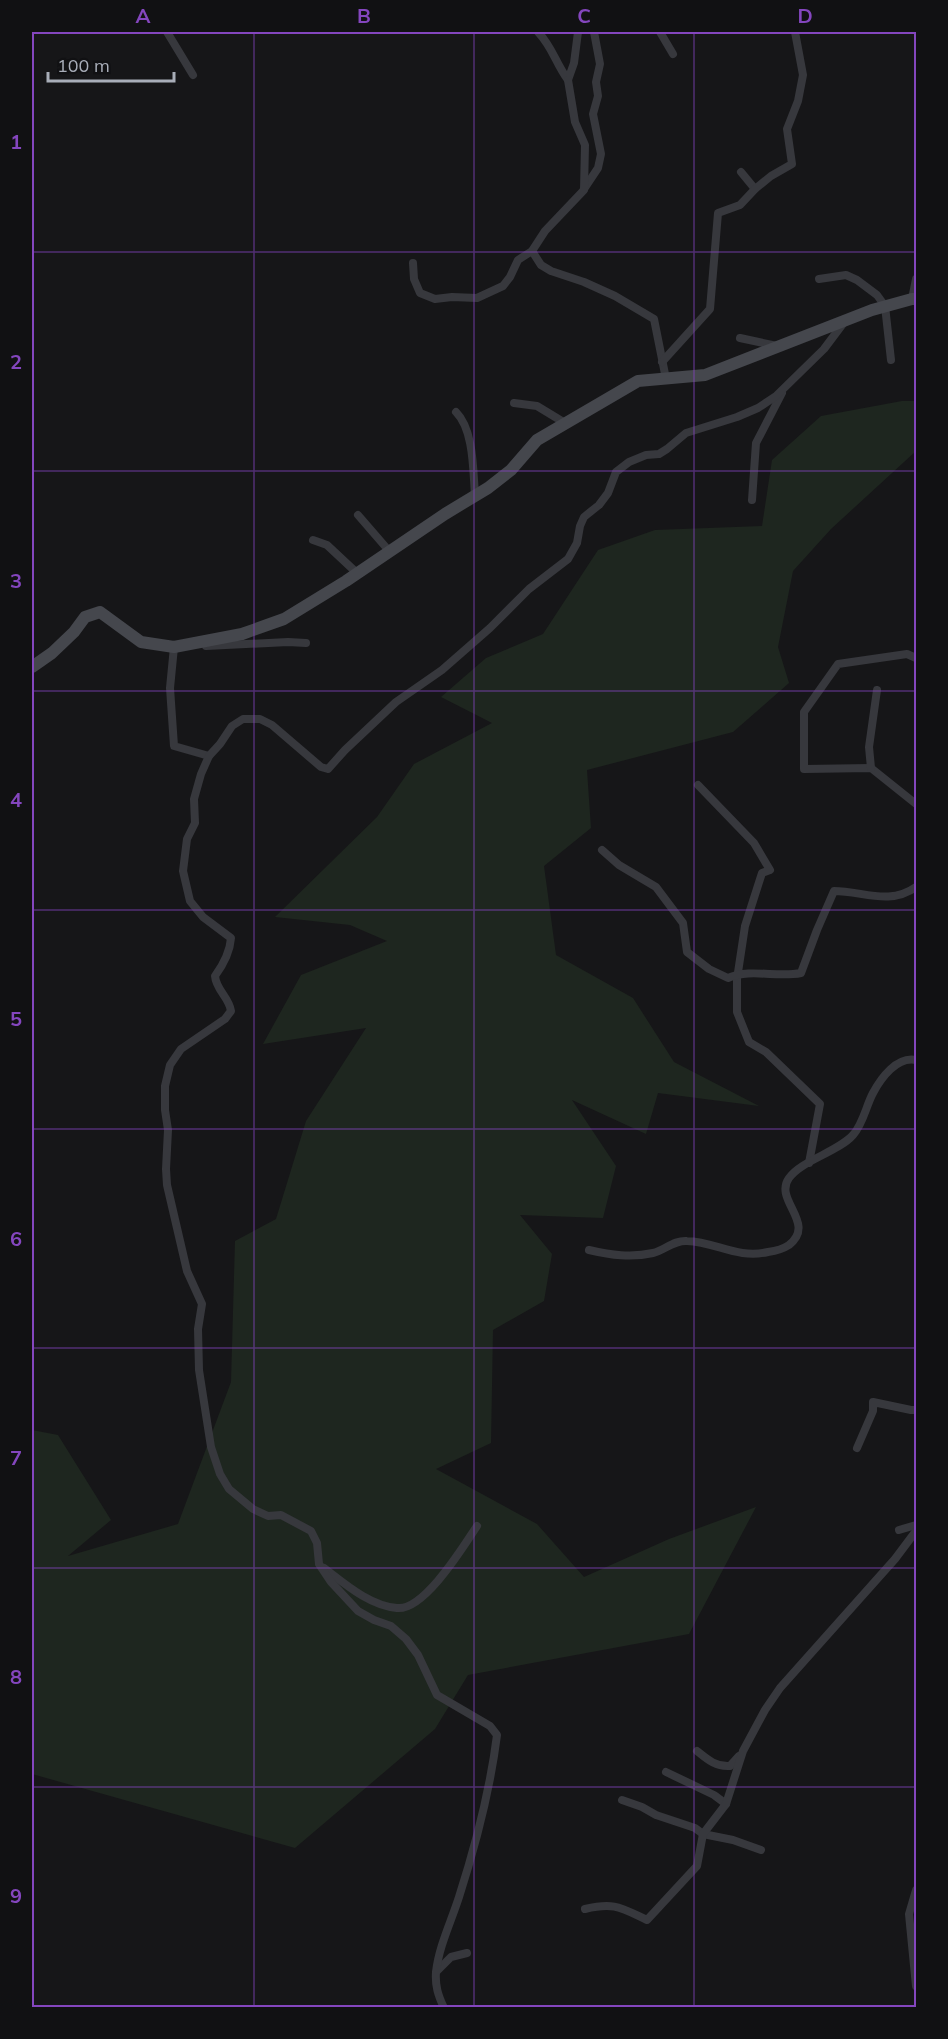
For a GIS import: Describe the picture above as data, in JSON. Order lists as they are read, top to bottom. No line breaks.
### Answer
{"scale_bar":"100 m","grid":{"columns":["A","B","C","D"],"rows":["1","2","3","4","5","6","7","8","9"]}}
